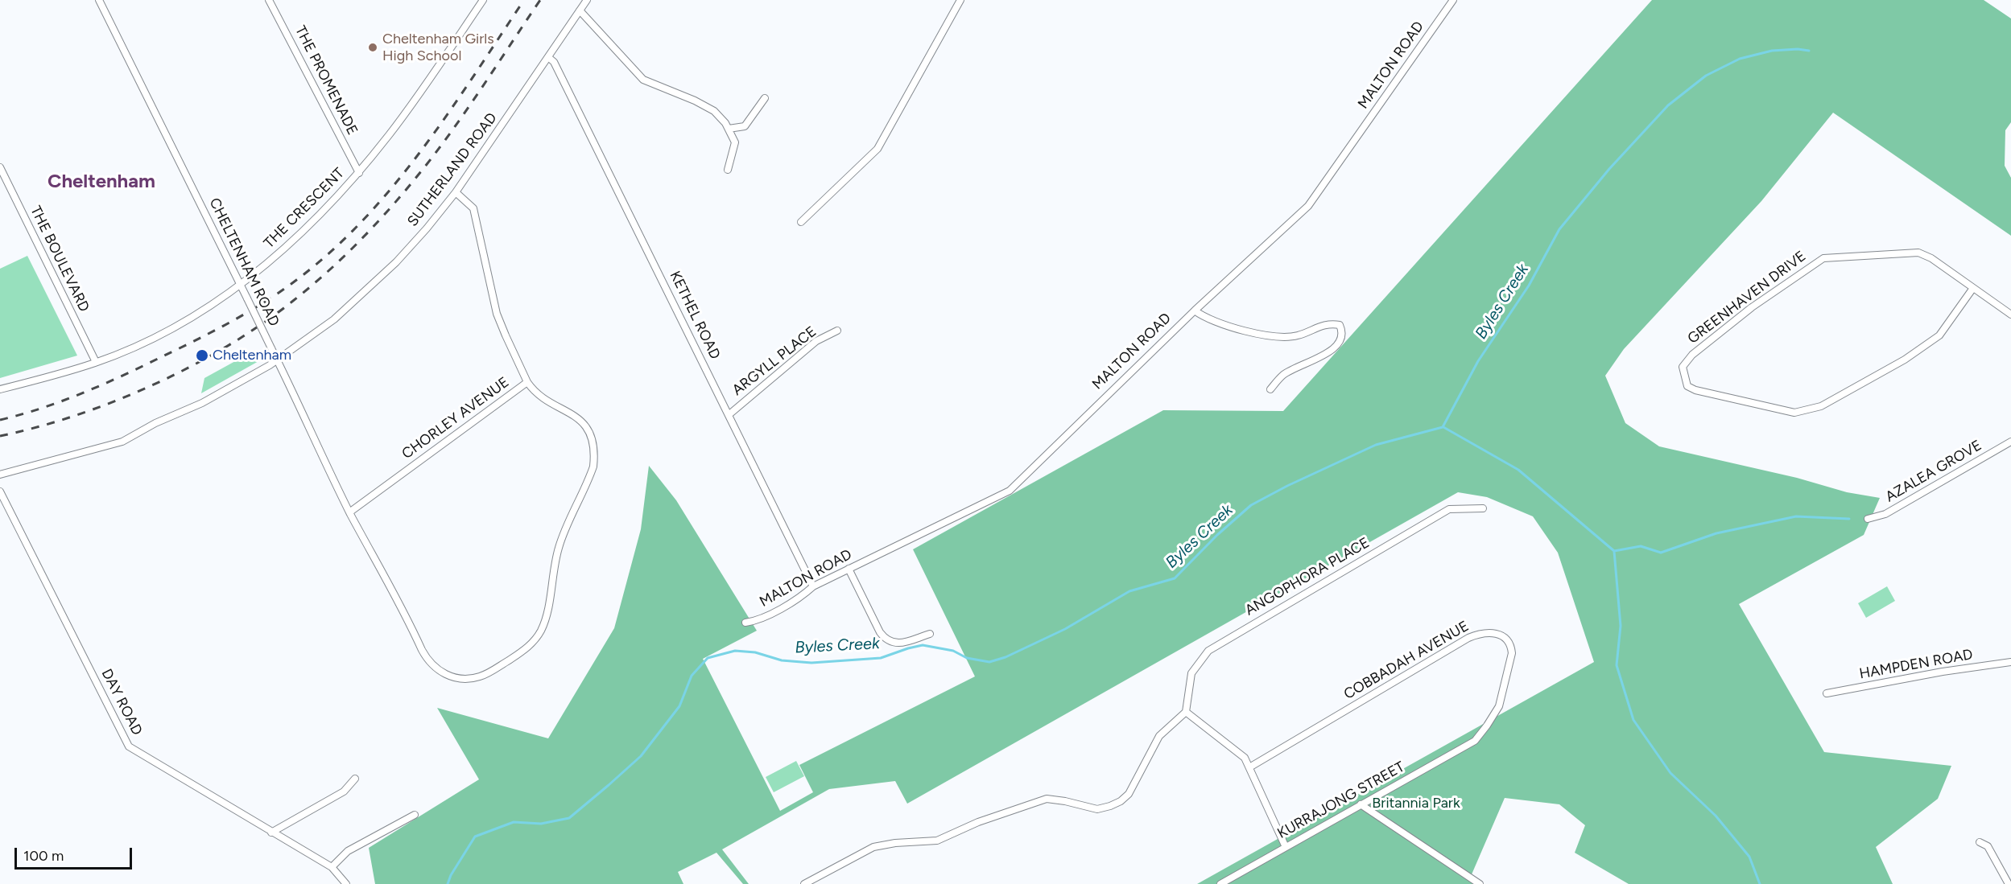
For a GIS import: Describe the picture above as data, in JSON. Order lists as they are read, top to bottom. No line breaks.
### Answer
{"streets":{"street":["MALTON ROAD","THE PROMENADE","SUTHERLAND ROAD","THE CRESCENT","THE BOULEVARD","CHELTENHAM ROAD","GREENHAVEN DRIVE","KETHEL ROAD","ARGYLL PLACE","CHORLEY AVENUE","AZALEA GROVE","ANGOPHORA PLACE","COBBADAH AVENUE","HAMPDEN ROAD","DAY ROAD","KURRAJONG STREET"]},"crossings":[["MALTON ROAD","KETHEL ROAD"],["THE PROMENADE","THE CRESCENT"],["SUTHERLAND ROAD","CHELTENHAM ROAD"],["SUTHERLAND ROAD","KETHEL ROAD"],["SUTHERLAND ROAD","CHORLEY AVENUE"],["THE CRESCENT","THE BOULEVARD"],["THE CRESCENT","CHELTENHAM ROAD"],["CHELTENHAM ROAD","CHORLEY AVENUE"],["KETHEL ROAD","ARGYLL PLACE"],["COBBADAH AVENUE","KURRAJONG STREET"]],"districts":["Cheltenham"],"water":["Byles Creek"],"parks":["Britannia Park"],"places":["Cheltenham Girls High School","Cheltenham"],"scale_bar":"100 m"}
